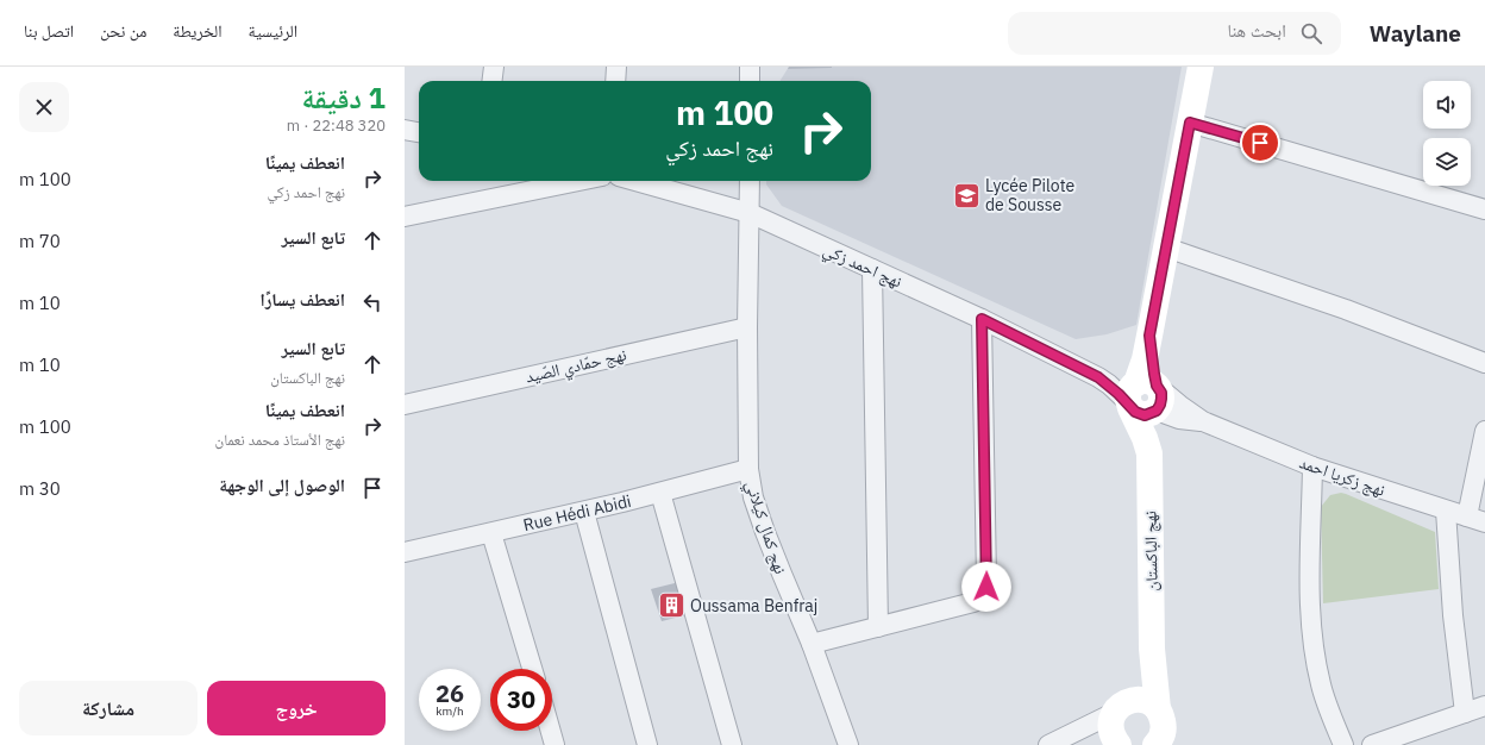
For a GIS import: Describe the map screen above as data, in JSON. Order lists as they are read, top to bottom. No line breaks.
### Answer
{"streets":{"street":["نهج احمد زكي","نهج حمّادي الصّيد","نهج زكريا احمد","Rue Hédi Abidi","نهج كمال كيلاني","نهج الباكستان"]},"crossings":[["نهج احمد زكي","نهج زكريا احمد"],["نهج احمد زكي","نهج كمال كيلاني"],["نهج احمد زكي","نهج الباكستان"],["نهج حمّادي الصّيد","نهج كمال كيلاني"],["نهج زكريا احمد","نهج الباكستان"],["Rue Hédi Abidi","نهج كمال كيلاني"]],"places":{"school or university":["Lycée Pilote de Sousse"],"building":["Oussama Benfraj"]},"page":{"header":"Waylane","search":"ابحث هنا","nav":["الرئيسية","الخريطة","من نحن","اتصل بنا"],"heading":["1 دقيقة","320 m · 22:48"],"turn":["100 m","نهج احمد زكي"],"list":[{"name":"انعطف يمينًا","note":"نهج احمد زكي","value":"100 m"},{"name":"تابع السير","value":"70 m"},{"name":"انعطف يسارًا","value":"10 m"},{"name":"تابع السير","note":"نهج الباكستان","value":"10 m"},{"name":"انعطف يمينًا","note":"نهج الأستاذ محمد نعمان","value":"100 m"},{"name":"الوصول إلى الوجهة","value":"30 m"}],"speed":"26 km/h","limit":"30","buttons":["خروج","مشاركة"]}}
